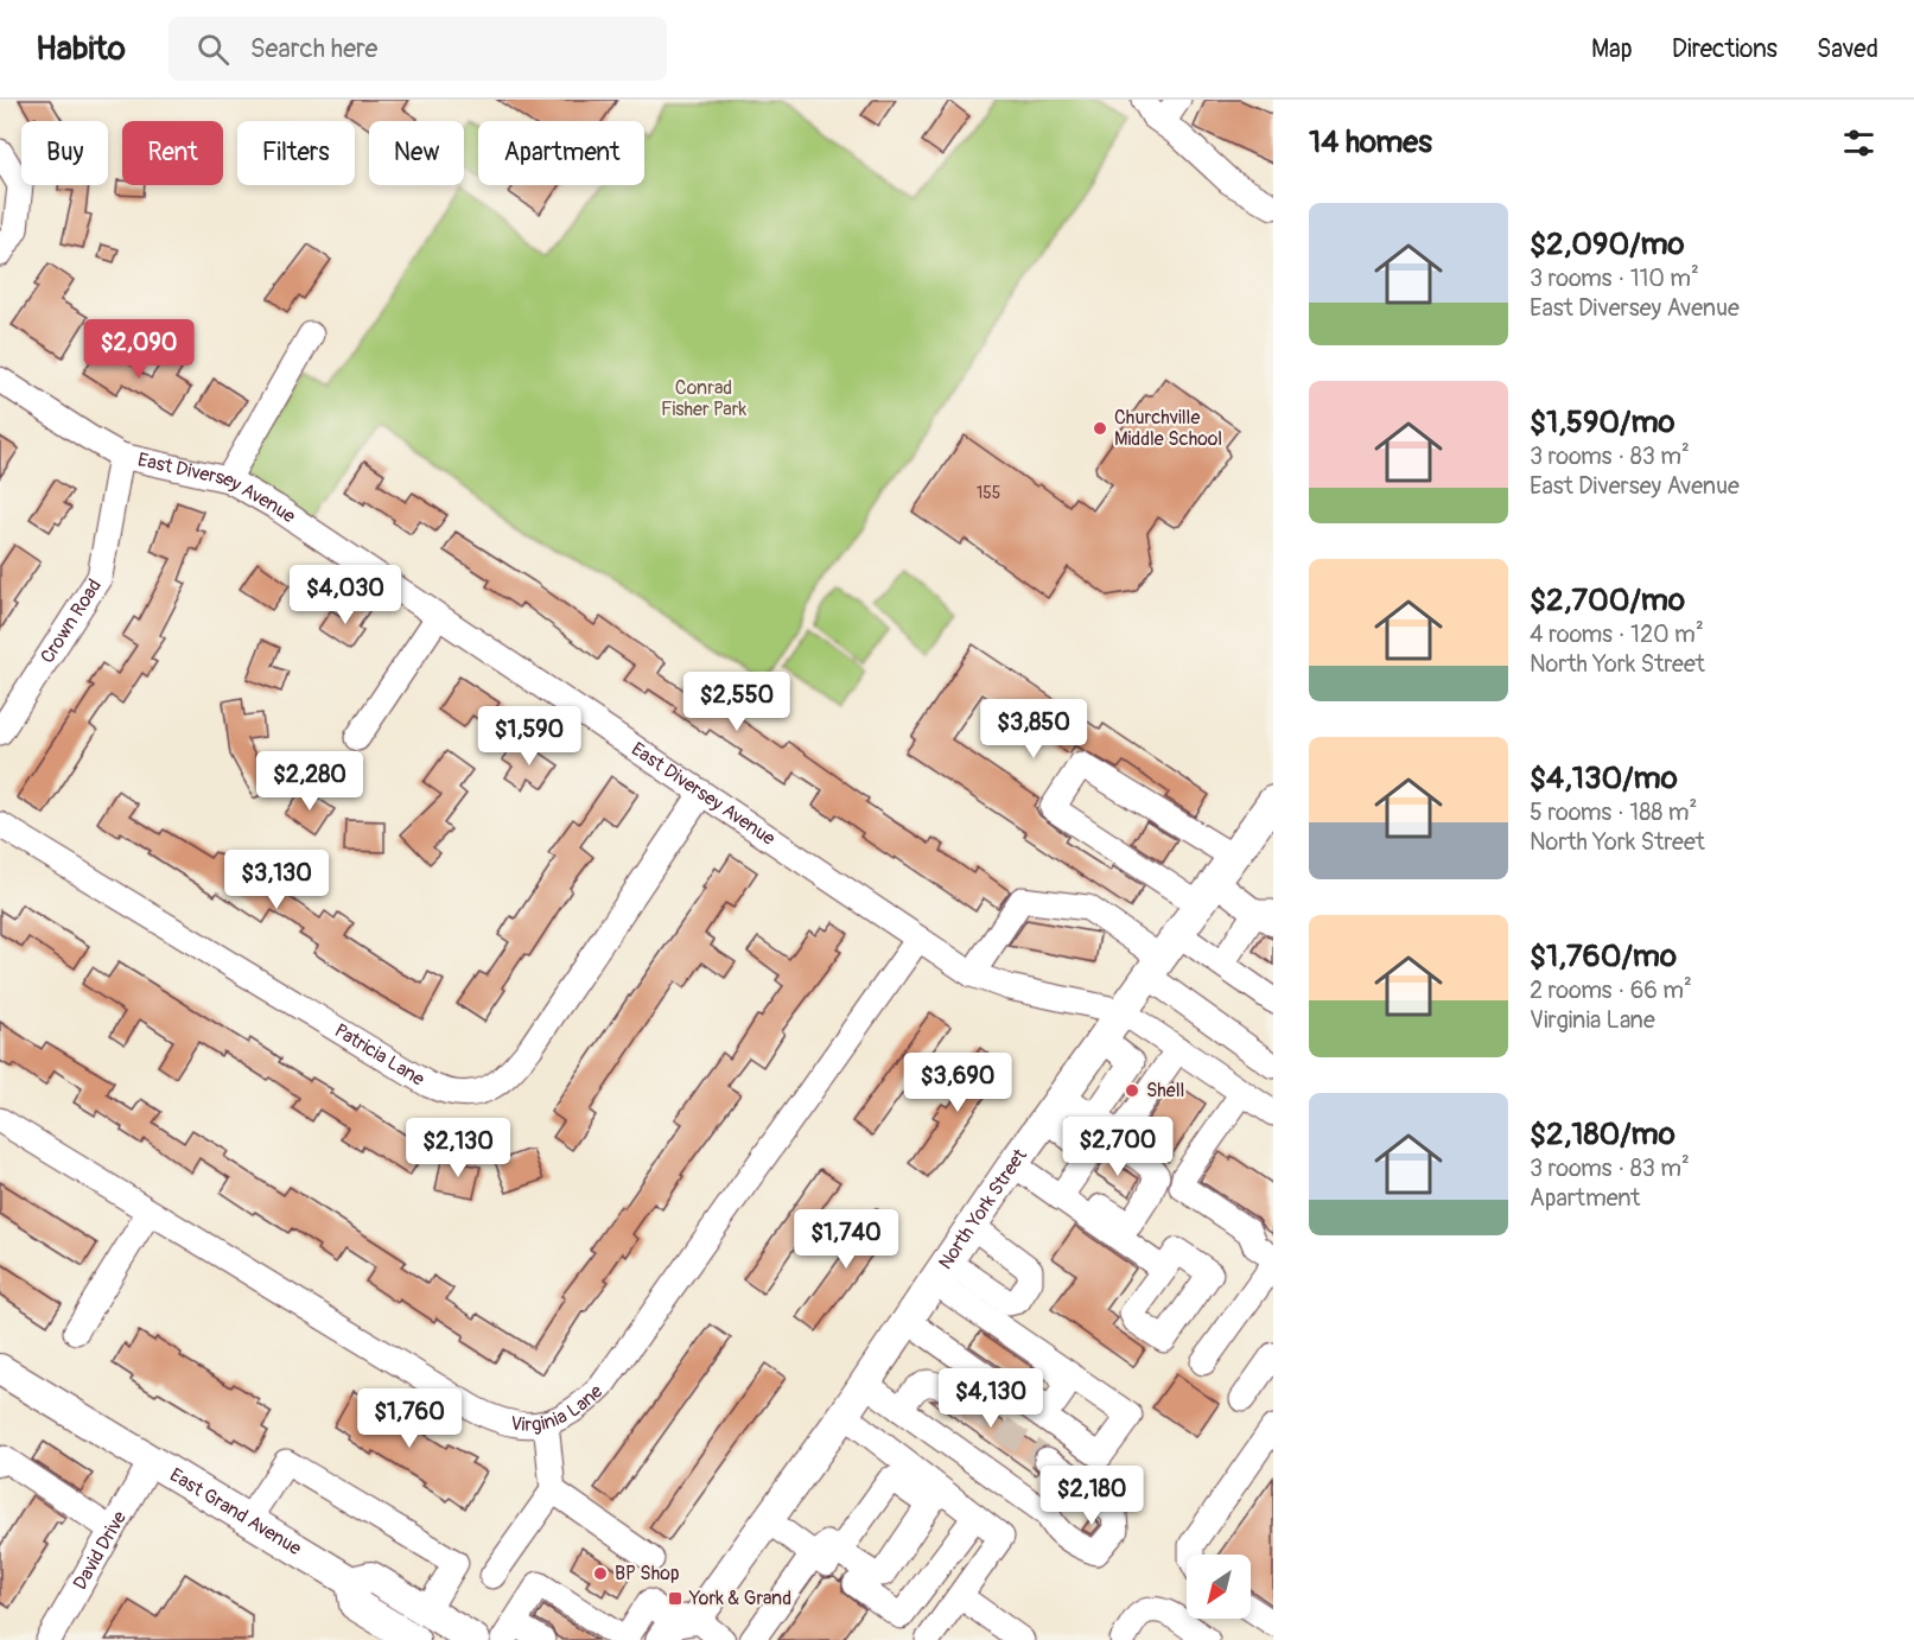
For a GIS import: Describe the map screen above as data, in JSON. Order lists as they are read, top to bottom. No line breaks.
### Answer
{"streets":{"main road":["North York Street","East Grand Avenue"],"street":["East Diversey Avenue","Crown Road","Patricia Lane","Virginia Lane","David Drive"]},"crossings":[["East Diversey Avenue","Crown Road"],["East Diversey Avenue","Patricia Lane"],["East Diversey Avenue","North York Street"],["East Diversey Avenue","Virginia Lane"],["East Grand Avenue","David Drive"]],"parks":["Conrad Fisher Park"],"places":{"other":["Churchville Middle School","Shell","BP Shop"],"transit":["York & Grand"]},"house_numbers":["155"],"north":"bottom left","page":{"header":"Habito","search":"Search here","nav":["Map","Directions","Saved"],"heading":"14 homes","chip":["Buy","Rent","Filters","New","Apartment"],"list":[{"name":"$2,090/mo","note":"3 rooms · 110 m² · East Diversey Avenue"},{"name":"$1,590/mo","note":"3 rooms · 83 m² · East Diversey Avenue"},{"name":"$2,700/mo","note":"4 rooms · 120 m² · North York Street"},{"name":"$4,130/mo","note":"5 rooms · 188 m² · North York Street"},{"name":"$1,760/mo","note":"2 rooms · 66 m² · Virginia Lane"},{"name":"$2,180/mo","note":"3 rooms · 83 m² · Apartment"}],"price":["$2,090","$4,030","$2,550","$3,850","$1,590","$2,280","$3,130","$3,690","$2,700","$2,130","$1,740","$4,130","$1,760","$2,180"]}}
